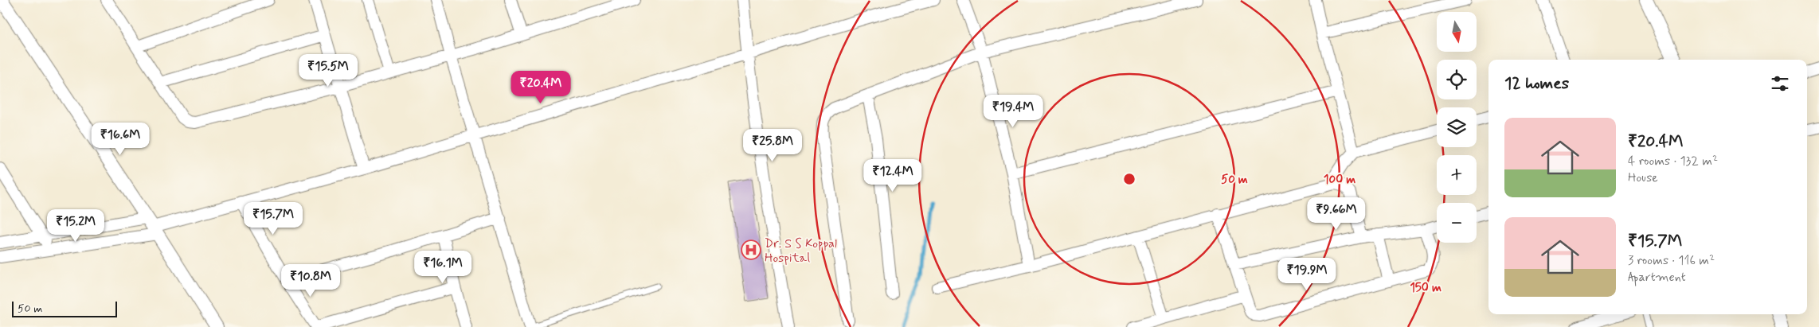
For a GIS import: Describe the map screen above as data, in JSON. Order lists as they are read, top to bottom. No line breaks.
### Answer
{"places":{"hospital":["Dr. S S Koppal Hospital"]},"scale_bar":"50 m","north":"bottom","page":{"map_buttons":["+","−"],"price":["₹15.5M","₹20.4M","₹19.4M","₹16.6M","₹25.8M","₹12.4M","₹9.66M","₹15.7M","₹15.2M","₹16.1M","₹19.9M","₹10.8M"],"heading":"12 homes","list":[{"name":"₹20.4M","note":"4 rooms · 132 m² · House"},{"name":"₹15.7M","note":"3 rooms · 116 m² · Apartment"}],"scale":"50 m"},"rings":["50 m","100 m","150 m"]}
